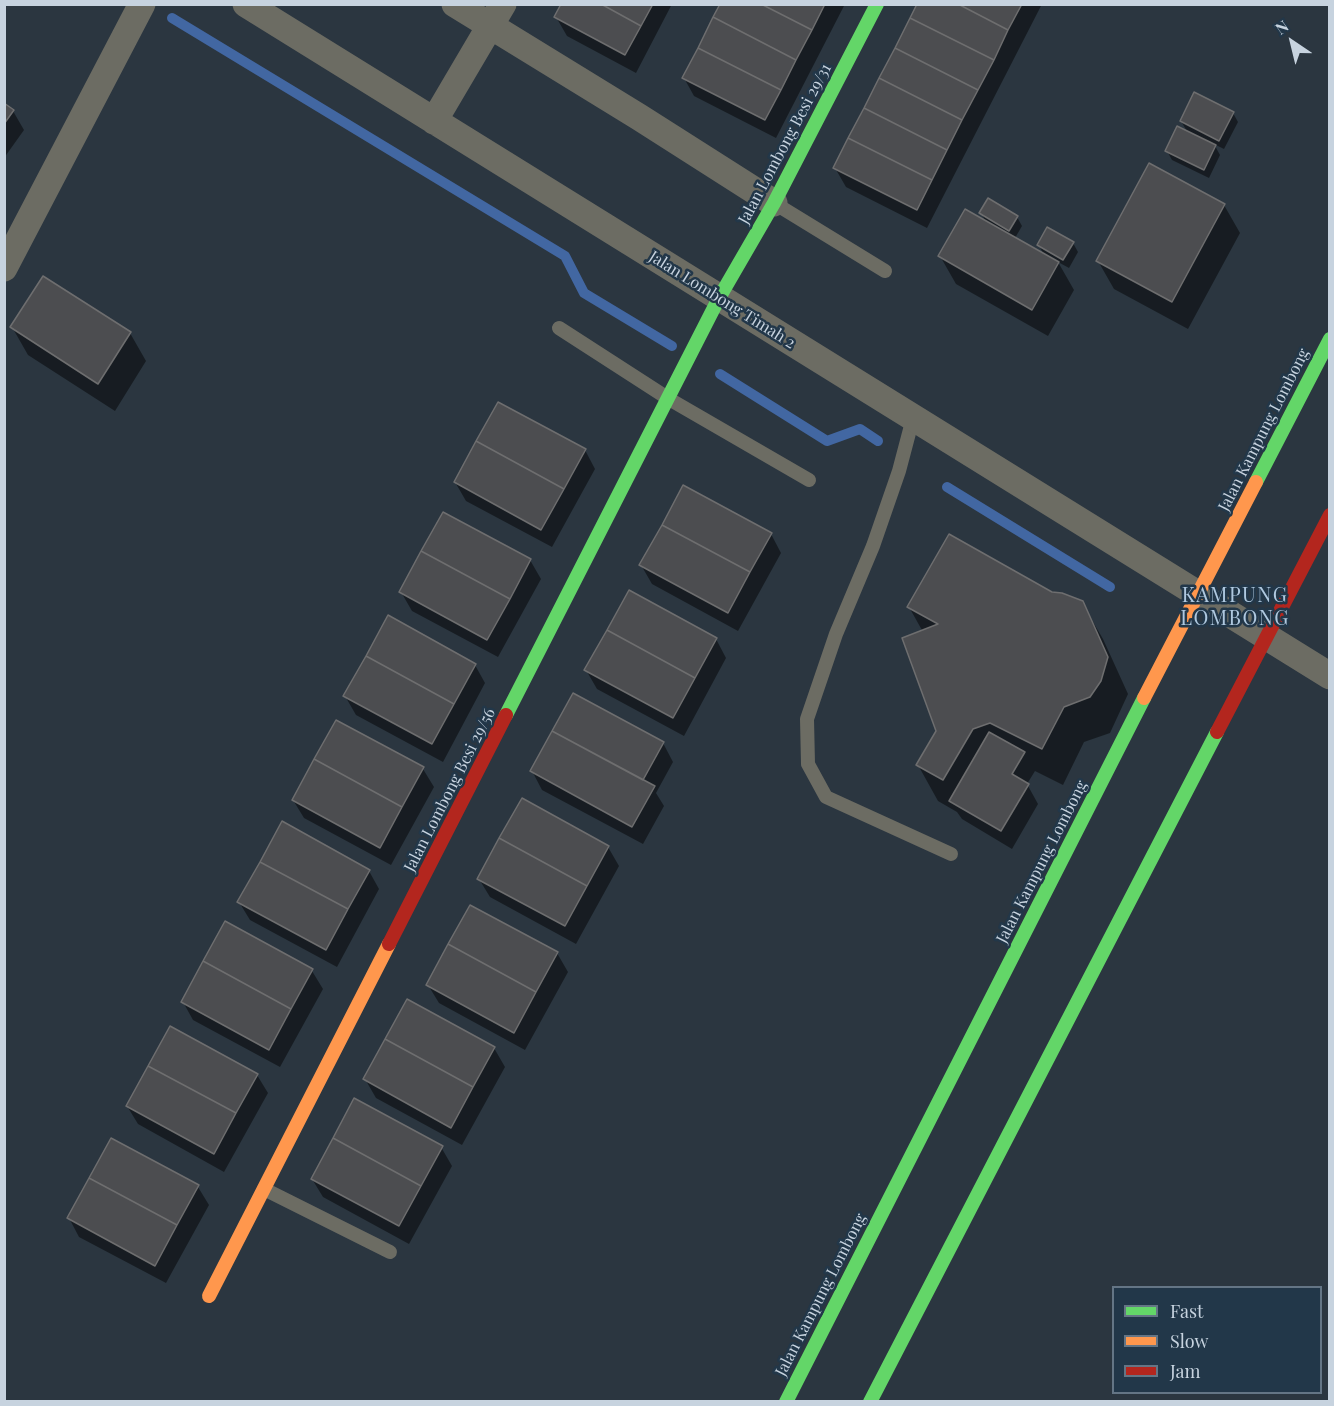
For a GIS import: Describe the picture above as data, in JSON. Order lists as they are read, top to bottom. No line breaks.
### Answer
{"streets":{"street":["Jalan Lombong Besi 29/31","Jalan Lombong Timah 2","Jalan Kampung Lombong","Jalan Lombong Besi 29/56"]},"crossings":[["Jalan Lombong Besi 29/31","Jalan Lombong Timah 2"],["Jalan Lombong Besi 29/31","Jalan Lombong Besi 29/56"],["Jalan Lombong Timah 2","Jalan Kampung Lombong"],["Jalan Lombong Timah 2","Jalan Lombong Besi 29/56"]],"districts":["KAMPUNG LOMBONG"],"legend":["Fast","Slow","Jam"],"north":"top left"}
